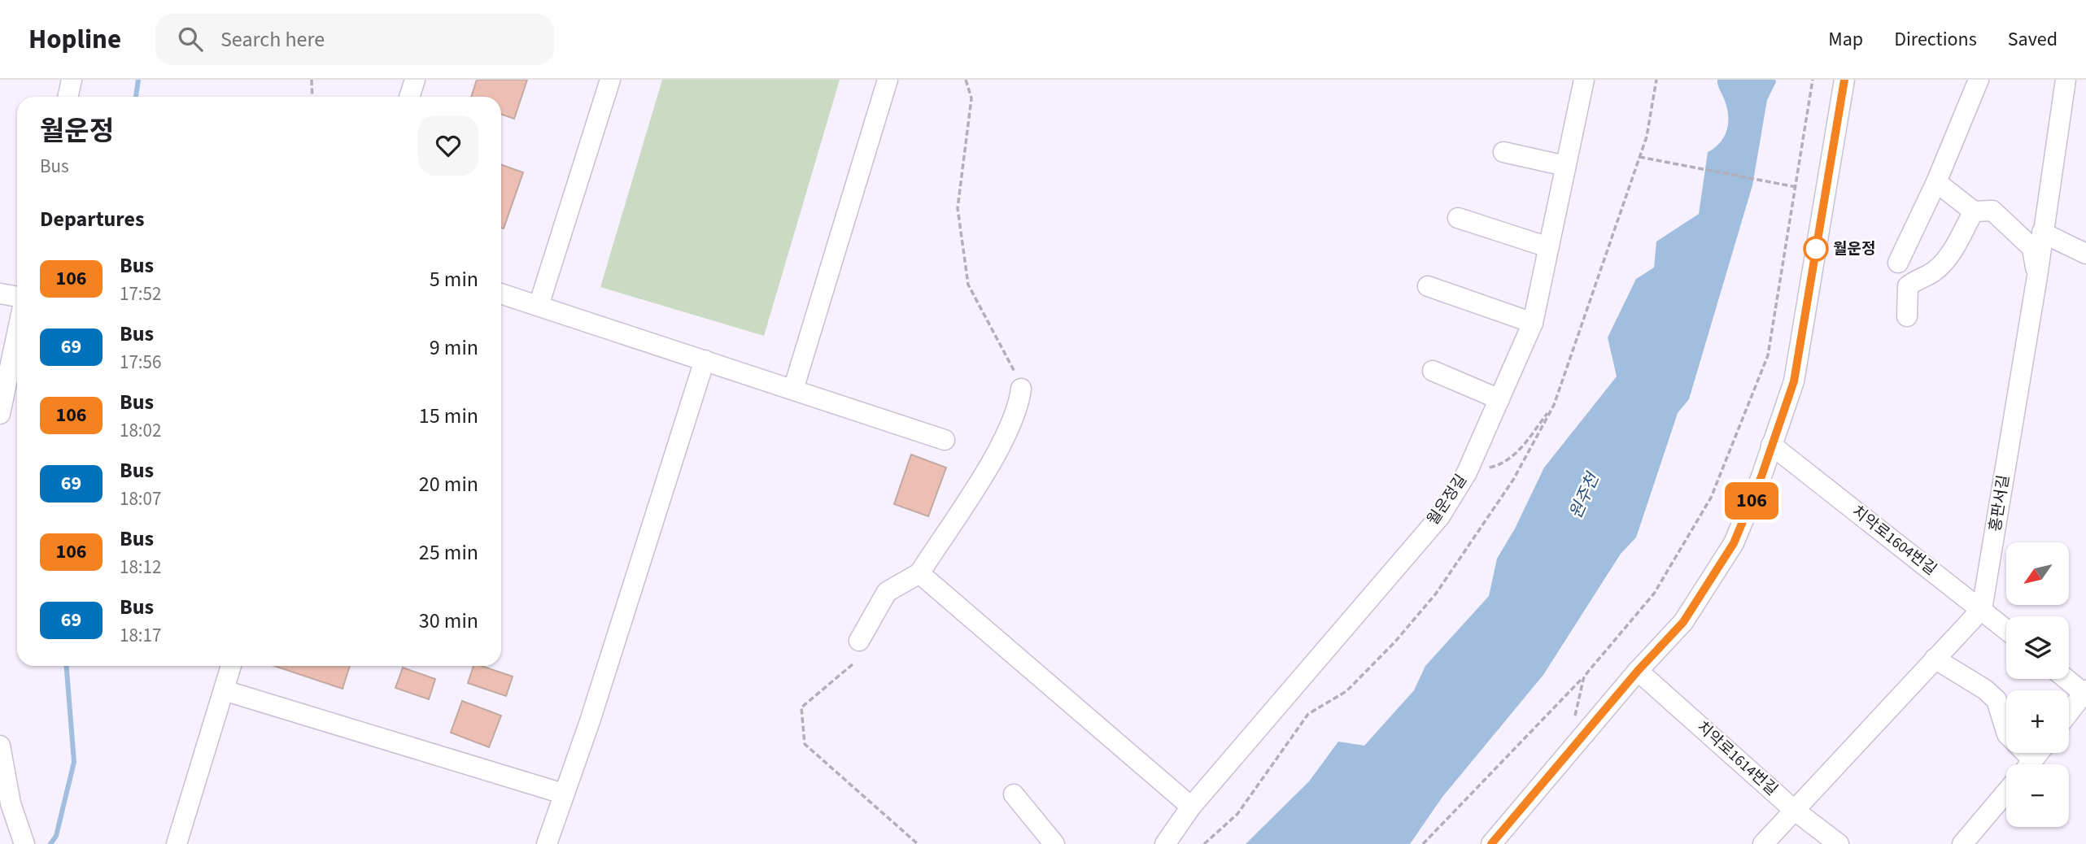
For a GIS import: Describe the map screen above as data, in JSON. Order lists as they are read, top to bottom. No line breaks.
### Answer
{"streets":{"street":["월운정길","홍판서길","치악로1604번길","치악로1614번길"]},"crossings":[["홍판서길","치악로1604번길"]],"water":["원주천"],"places":["월운정"],"lines":["bus line 106"],"north":"bottom left","page":{"header":"Hopline","search":"Search here","nav":["Map","Directions","Saved"],"on_map":"106","heading":[["월운정","Bus"],"Departures"],"list":[{"mark":"106","name":"Bus","note":"17:52","value":"5 min"},{"mark":"69","name":"Bus","note":"17:56","value":"9 min"},{"mark":"106","name":"Bus","note":"18:02","value":"15 min"},{"mark":"69","name":"Bus","note":"18:07","value":"20 min"},{"mark":"106","name":"Bus","note":"18:12","value":"25 min"},{"mark":"69","name":"Bus","note":"18:17","value":"30 min"}],"map_buttons":["+","−"]}}
